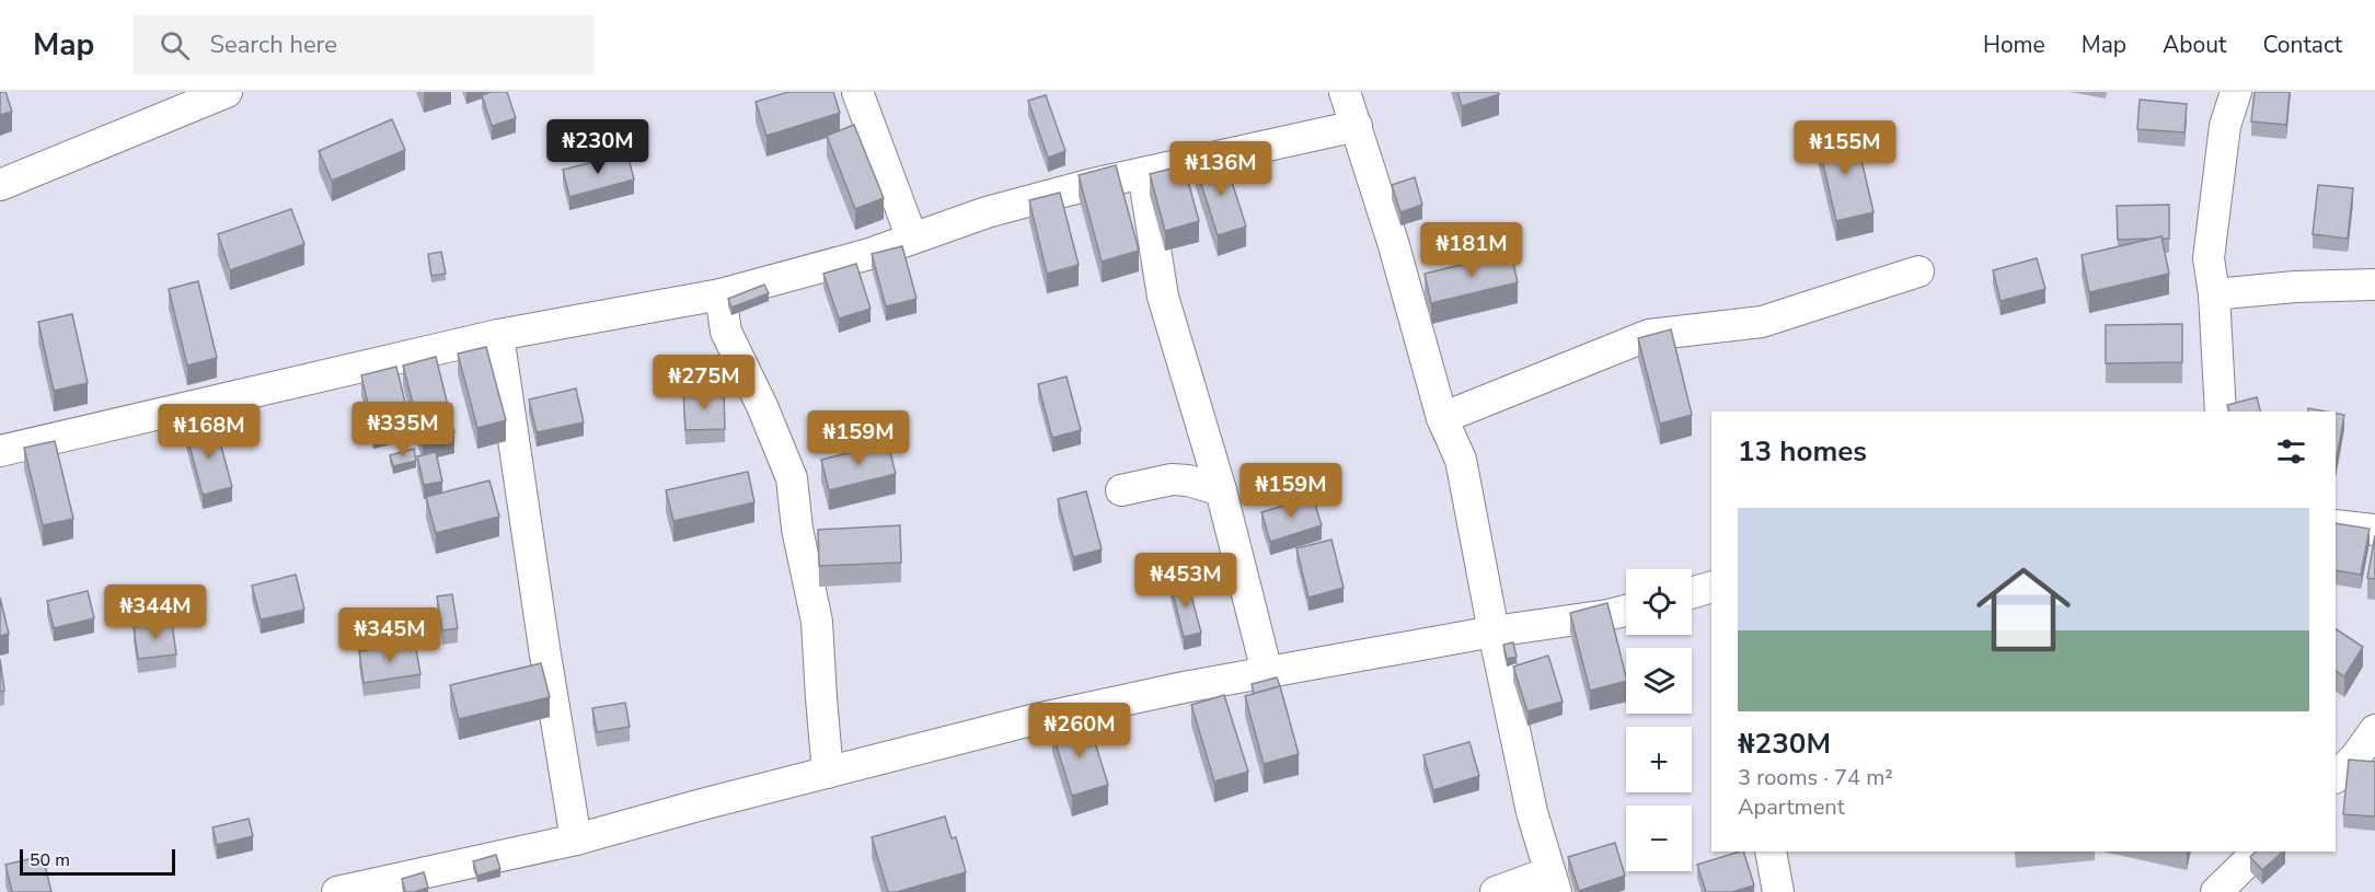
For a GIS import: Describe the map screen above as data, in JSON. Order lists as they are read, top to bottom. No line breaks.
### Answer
{"scale_bar":"50 m","page":{"header":"Map","search":"Search here","nav":["Home","Map","About","Contact"],"price":["₦230M","₦155M","₦136M","₦181M","₦275M","₦335M","₦168M","₦159M","₦159M","₦453M","₦344M","₦345M","₦260M"],"heading":"13 homes","list":[{"name":"₦230M","note":"3 rooms · 74 m² · Apartment"}],"map_buttons":["+","−"],"scale":"50 m"}}
